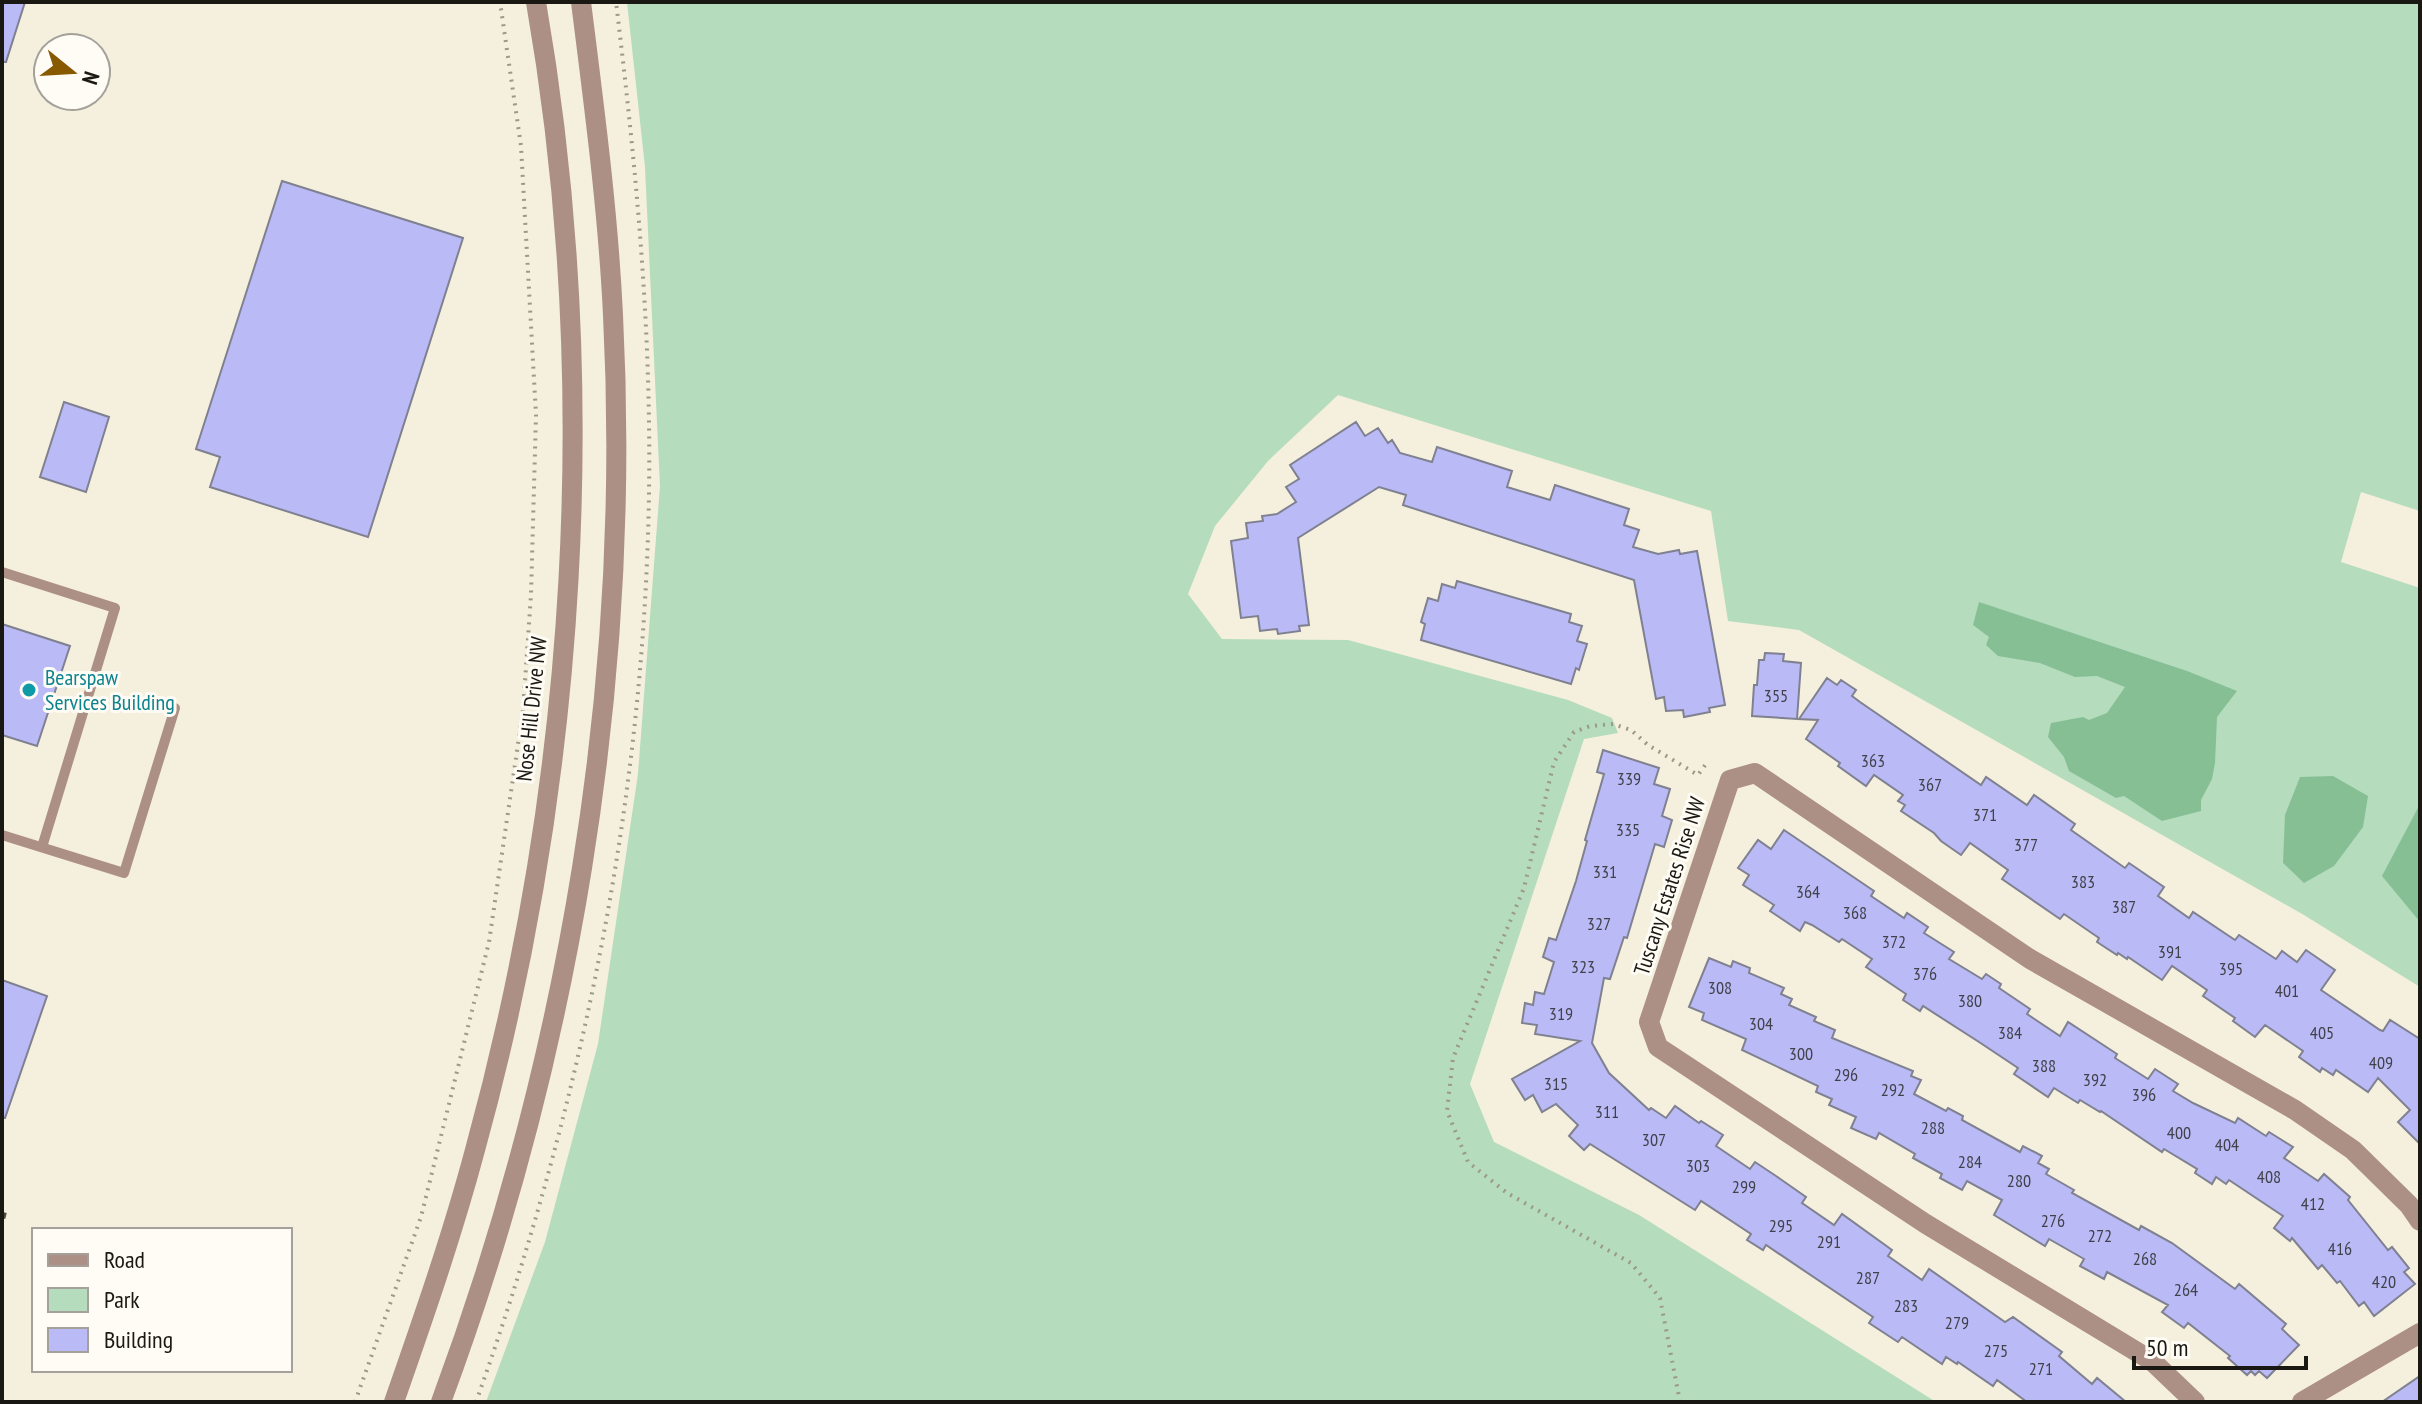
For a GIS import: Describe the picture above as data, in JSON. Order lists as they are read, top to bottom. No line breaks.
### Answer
{"streets":{"street":["Nose Hill Drive NW","Tuscany Estates Rise NW"]},"places":["Bearspaw Services Building"],"house_numbers":["355","363","339","367","371","335","377","331","383","364","387","368","327","372","391","323","395","376","308","401","380","319","304","384","405","300","409","388","296","392","315","292","396","311","288","400","307","404","284","303","408","280","299","412","276","295","272","291","416","268","287","420","264","283","279","275","271"],"legend":["Road","Park","Building"],"scale_bar":"50 m","north":"right"}
